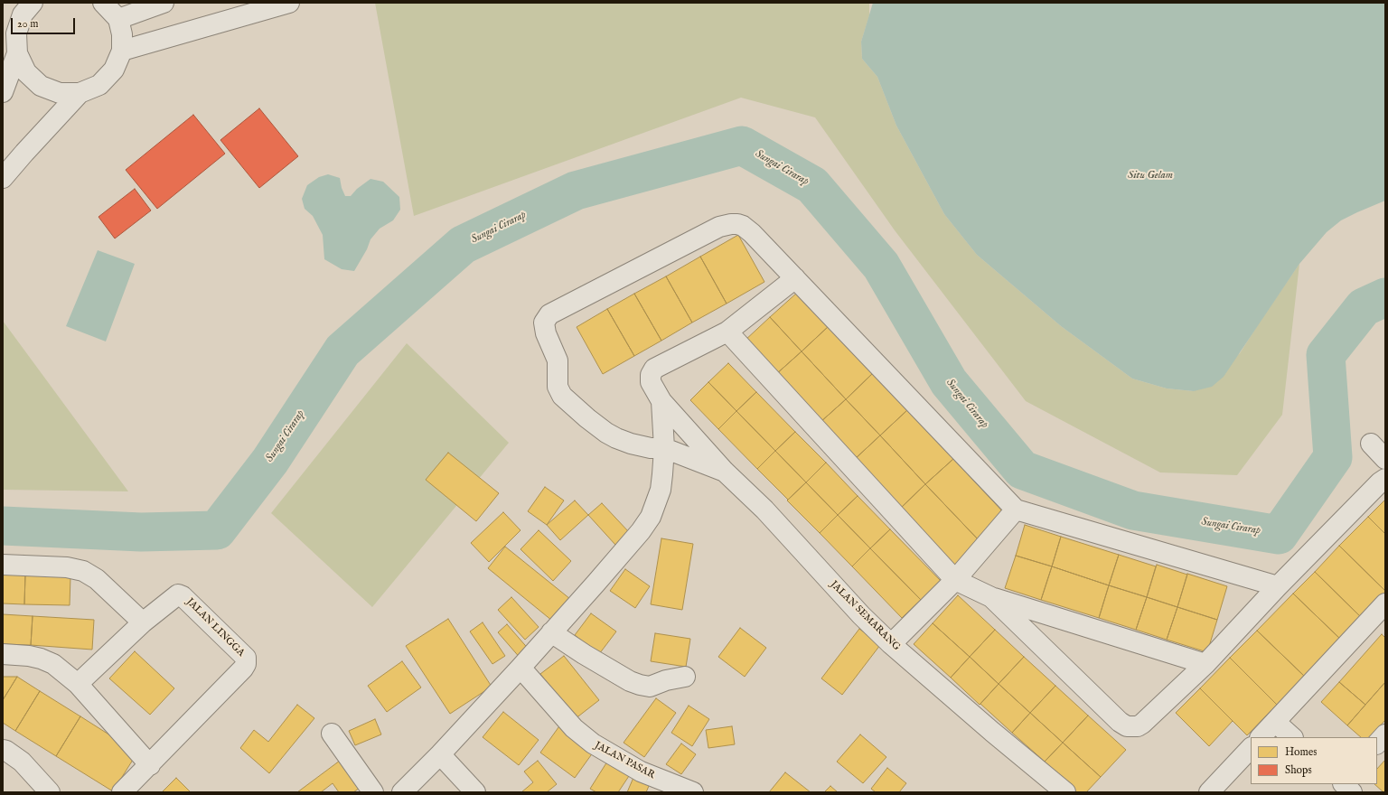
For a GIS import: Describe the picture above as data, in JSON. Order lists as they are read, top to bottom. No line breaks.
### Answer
{"streets":{"street":["JALAN SEMARANG","JALAN LINGGA","JALAN PASAR"]},"water":["Sungai Cirarap","Situ Gelam"],"legend":["Homes","Shops"],"scale_bar":"20 m"}
